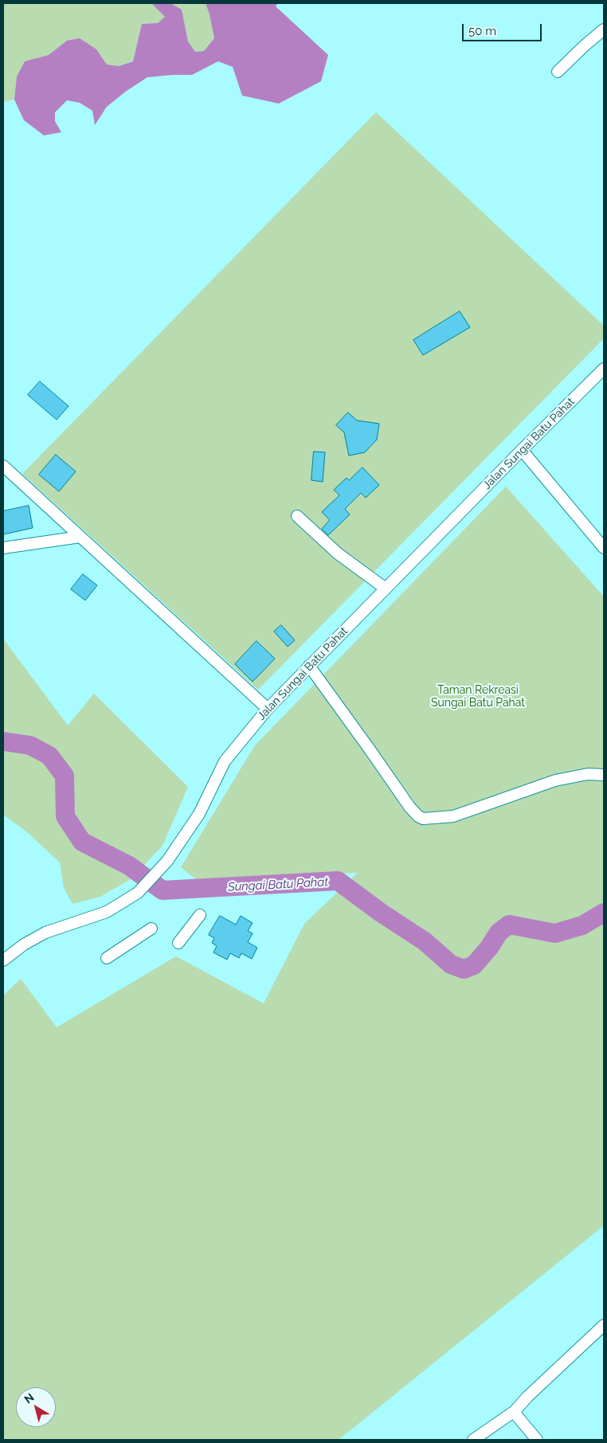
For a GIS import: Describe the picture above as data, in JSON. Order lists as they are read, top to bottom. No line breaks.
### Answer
{"streets":{"street":["Jalan Sungai Batu Pahat"]},"water":["Sungai Batu Pahat"],"parks":["Taman Rekreasi Sungai Batu Pahat"],"scale_bar":"50 m","north":"top left"}
